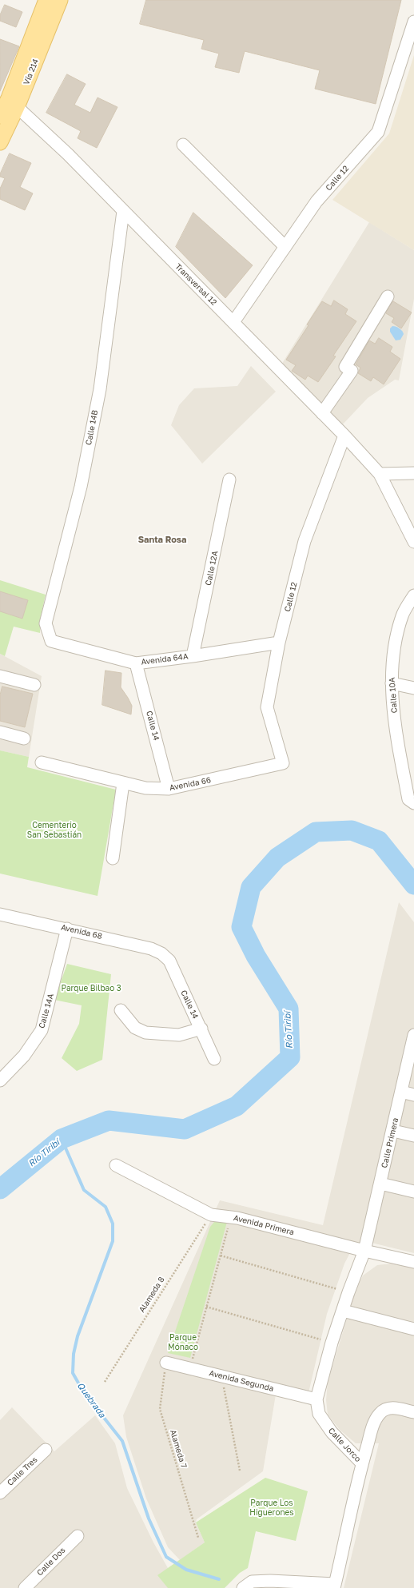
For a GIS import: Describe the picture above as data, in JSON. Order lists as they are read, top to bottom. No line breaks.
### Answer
{"streets":{"main road":["Vía 214"],"street":["Calle 12","Transversal 12","Calle 14B","Calle 12A","Avenida 64A","Calle 10A","Calle 14","Avenida 66","Avenida 68","Calle 14A","Calle Primera","Avenida Primera","Avenida Segunda","Calle Jorco","Calle Tres","Calle Dos"],"path":["Alameda 8","Alameda 7"]},"crossings":[["Vía 214","Transversal 12"],["Calle 12","Transversal 12"],["Calle 12","Avenida 64A"],["Calle 12","Avenida 66"],["Transversal 12","Calle 14B"],["Calle 14B","Avenida 64A"],["Calle 12A","Avenida 64A"],["Avenida 64A","Calle 14"],["Calle 14","Avenida 66"],["Calle 14","Avenida 68"],["Avenida 68","Calle 14A"],["Calle Primera","Avenida Primera"],["Calle Primera","Calle Jorco"],["Avenida Primera","Alameda 8"],["Avenida Primera","Calle Jorco"],["Avenida Segunda","Calle Jorco"],["Avenida Segunda","Alameda 7"]],"districts":["Santa Rosa"],"water":["Río Tiribí","Quebrada"],"parks":["Cementerio San Sebastián","Parque Bilbao 3","Parque Mónaco","Parque Los Higuerones"]}
